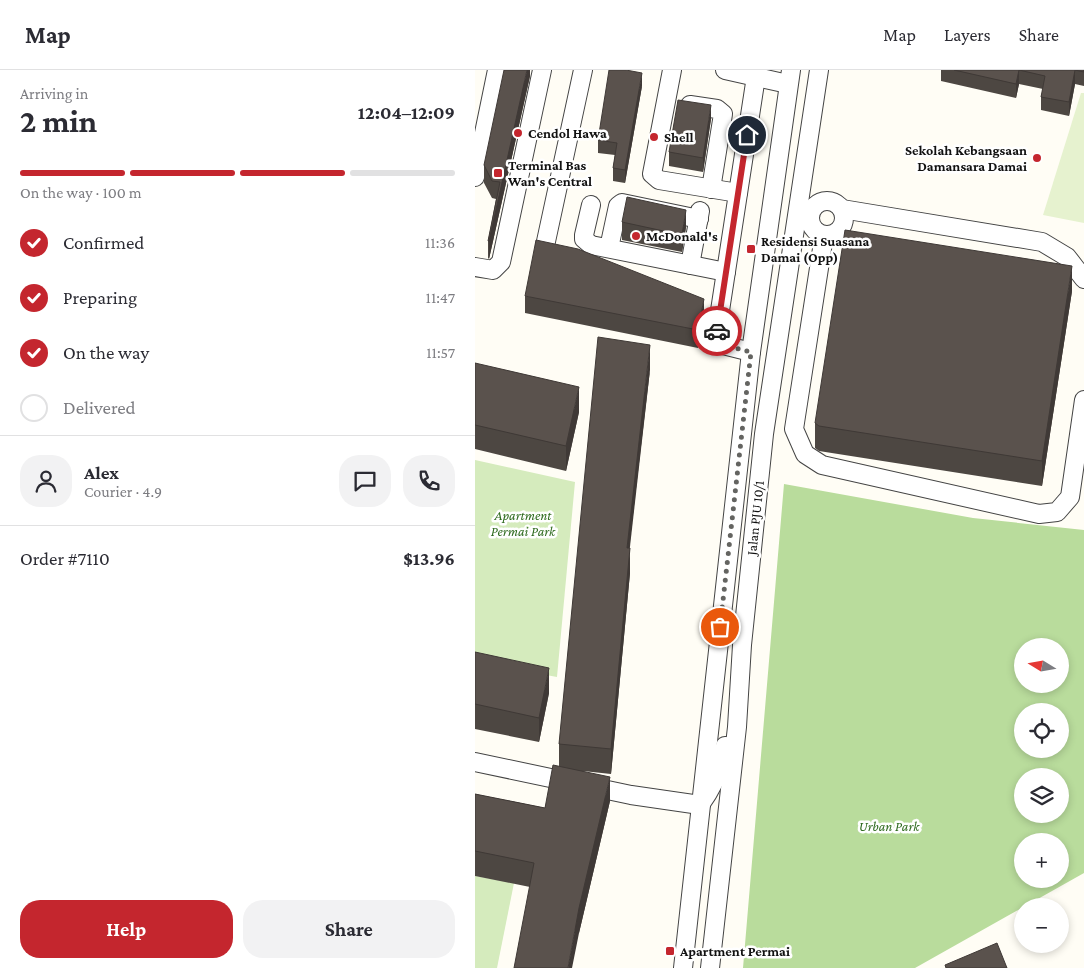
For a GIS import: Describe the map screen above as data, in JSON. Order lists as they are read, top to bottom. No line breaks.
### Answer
{"streets":{"street":["Jalan PJU 10/1"]},"parks":["Apartment Permai Park","Urban Park"],"places":{"other":["Cendol Hawa","Shell","Sekolah Kebangsaan Damansara Damai","McDonald's"],"transit":["Terminal Bas Wan's Central","Residensi Suasana Damai (Opp)","Apartment Permai"]},"north":"left","page":{"header":"Map","nav":["Map","Layers","Share"],"heading":["2 min","Arriving in","12:04–12:09"],"panel":["Alex","Courier · 4.9","Order #7110","$13.96"],"bar":"On the way · 100 m","list":[["Confirmed","11:36"],["Preparing","11:47"],["On the way","11:57"],"Delivered"],"map_buttons":["+","−"],"buttons":["Help","Share"]}}
